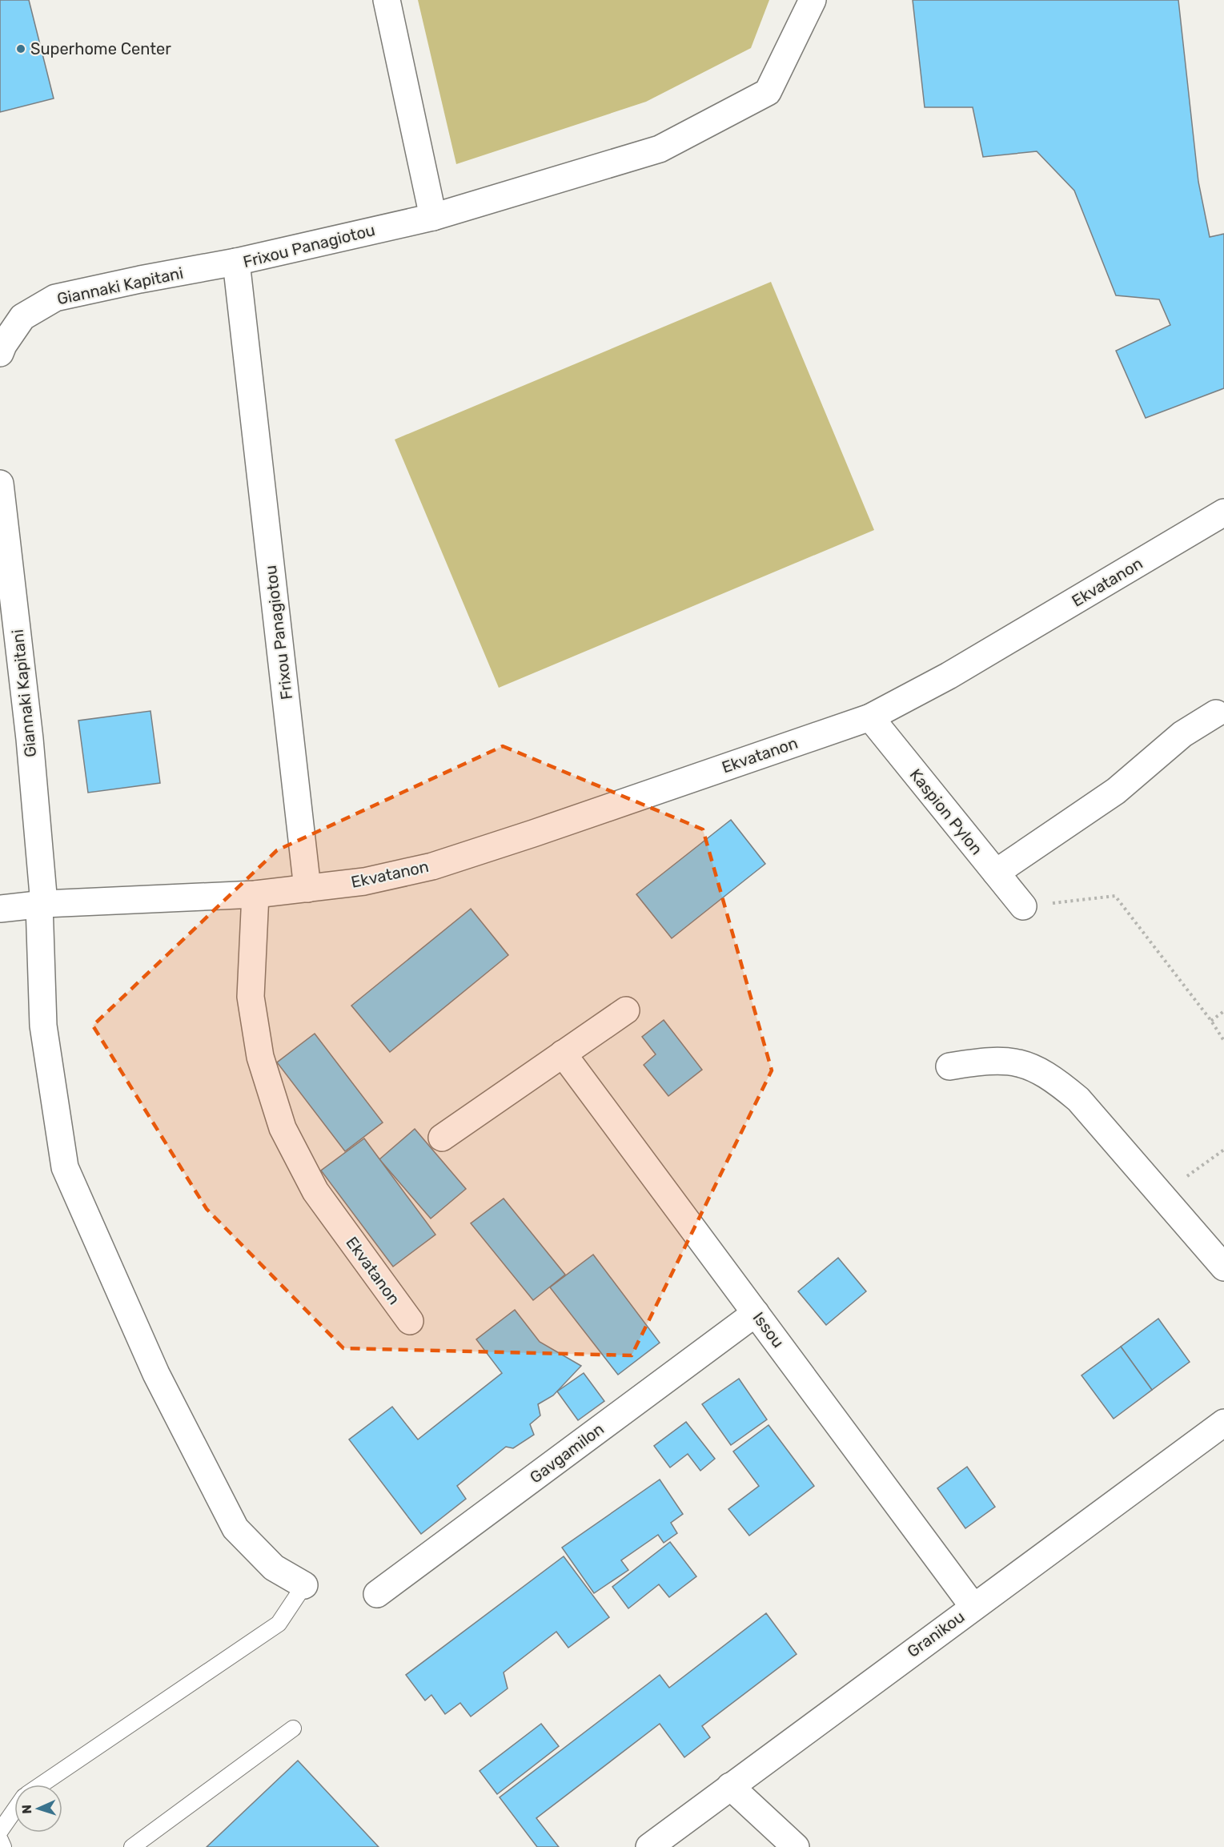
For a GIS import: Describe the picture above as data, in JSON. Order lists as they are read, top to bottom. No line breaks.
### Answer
{"streets":{"street":["Frixou Panagiotou","Giannaki Kapitani","Ekvatanon","Kaspion Pylon","Issou","Gavgamilon","Granikou"]},"crossings":[["Frixou Panagiotou","Giannaki Kapitani"],["Frixou Panagiotou","Ekvatanon"],["Giannaki Kapitani","Ekvatanon"],["Ekvatanon","Kaspion Pylon"],["Issou","Gavgamilon"],["Issou","Granikou"]],"places":["Superhome Center"],"north":"left"}
